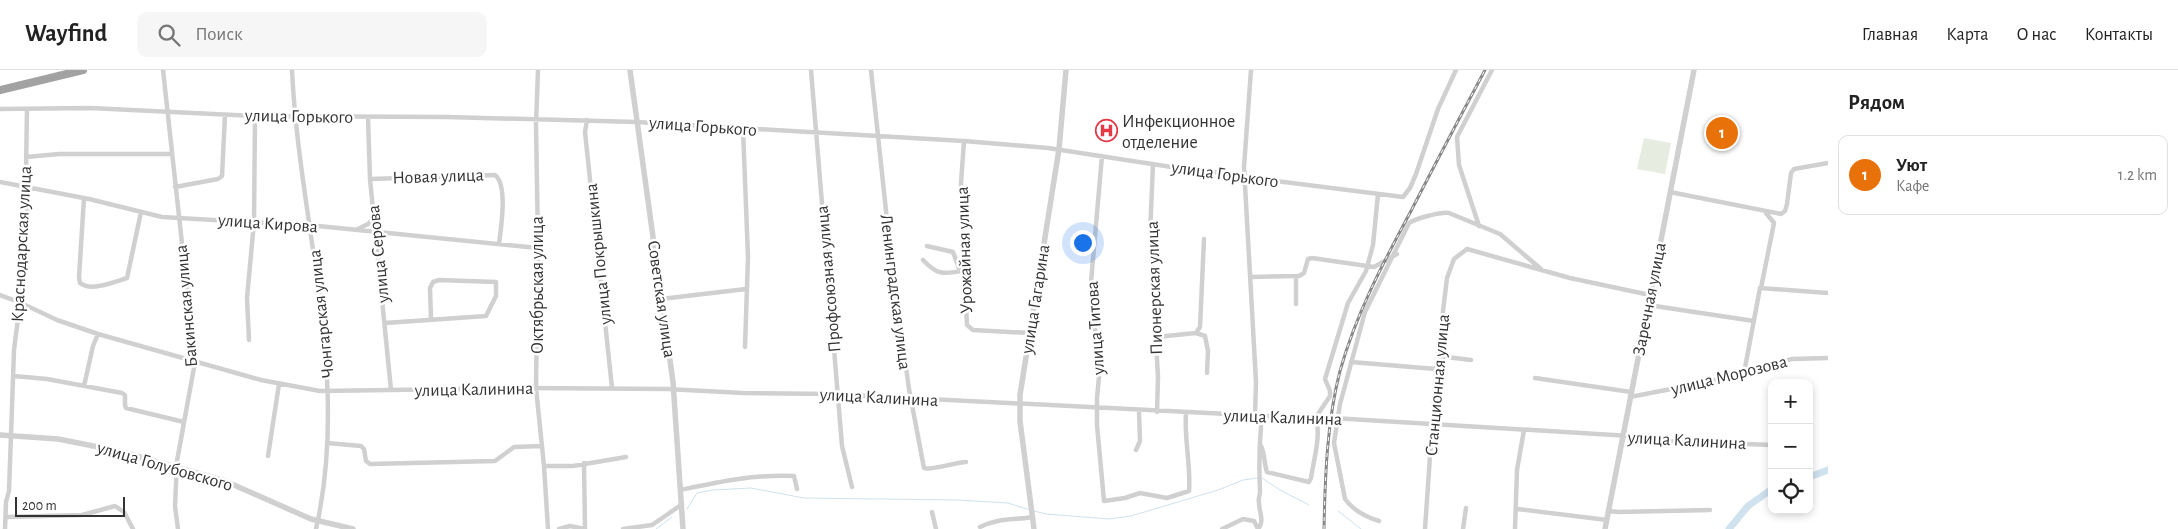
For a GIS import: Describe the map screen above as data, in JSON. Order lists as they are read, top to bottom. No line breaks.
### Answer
{"streets":{"street":["улица Горького","Новая улица","улица Кирова","Краснодарская улица","Урожайная улица","улица Серова","улица Покрышкина","Профсоюзная улица","Октябрьская улица","Пионерская улица","Ленинградская улица","Советская улица","улица Гагарина","Заречная улица","Бакинская улица","Чонгарская улица","улица Титова","улица Морозова","Станционная улица","улица Калинина","улица Голубовского"]},"crossings":[["улица Горького","Краснодарская улица"],["улица Горького","Урожайная улица"],["улица Горького","улица Серова"],["улица Горького","улица Покрышкина"],["улица Горького","Профсоюзная улица"],["улица Горького","Октябрьская улица"],["улица Горького","Пионерская улица"],["улица Горького","Ленинградская улица"],["улица Горького","Советская улица"],["улица Горького","улица Гагарина"],["улица Горького","Бакинская улица"],["улица Горького","Чонгарская улица"],["улица Горького","улица Титова"],["Новая улица","улица Кирова"],["Новая улица","улица Серова"],["улица Кирова","Краснодарская улица"],["улица Кирова","улица Серова"],["улица Кирова","Октябрьская улица"],["улица Кирова","Бакинская улица"],["улица Кирова","Чонгарская улица"],["Краснодарская улица","улица Калинина"],["Краснодарская улица","улица Голубовского"],["Урожайная улица","улица Гагарина"],["улица Серова","улица Калинина"],["улица Покрышкина","улица Калинина"],["Профсоюзная улица","улица Калинина"],["Октябрьская улица","улица Калинина"],["Пионерская улица","улица Калинина"],["Ленинградская улица","улица Калинина"],["Советская улица","улица Калинина"],["улица Гагарина","улица Калинина"],["Заречная улица","улица Морозова"],["Заречная улица","улица Калинина"],["Бакинская улица","улица Калинина"],["Бакинская улица","улица Голубовского"],["Чонгарская улица","улица Калинина"],["Чонгарская улица","улица Голубовского"],["улица Титова","улица Калинина"],["Станционная улица","улица Калинина"]],"places":{"hospital":["Инфекционное отделение"]},"scale_bar":"200 m","page":{"header":"Wayfind","search":"Поиск","nav":["Главная","Карта","О нас","Контакты"],"heading":"Рядом","pins":"1","list":[{"mark":"1","name":"Уют","note":"Кафе","value":"1.2 km"}],"map_buttons":["+","−"],"scale":"200 m"}}
